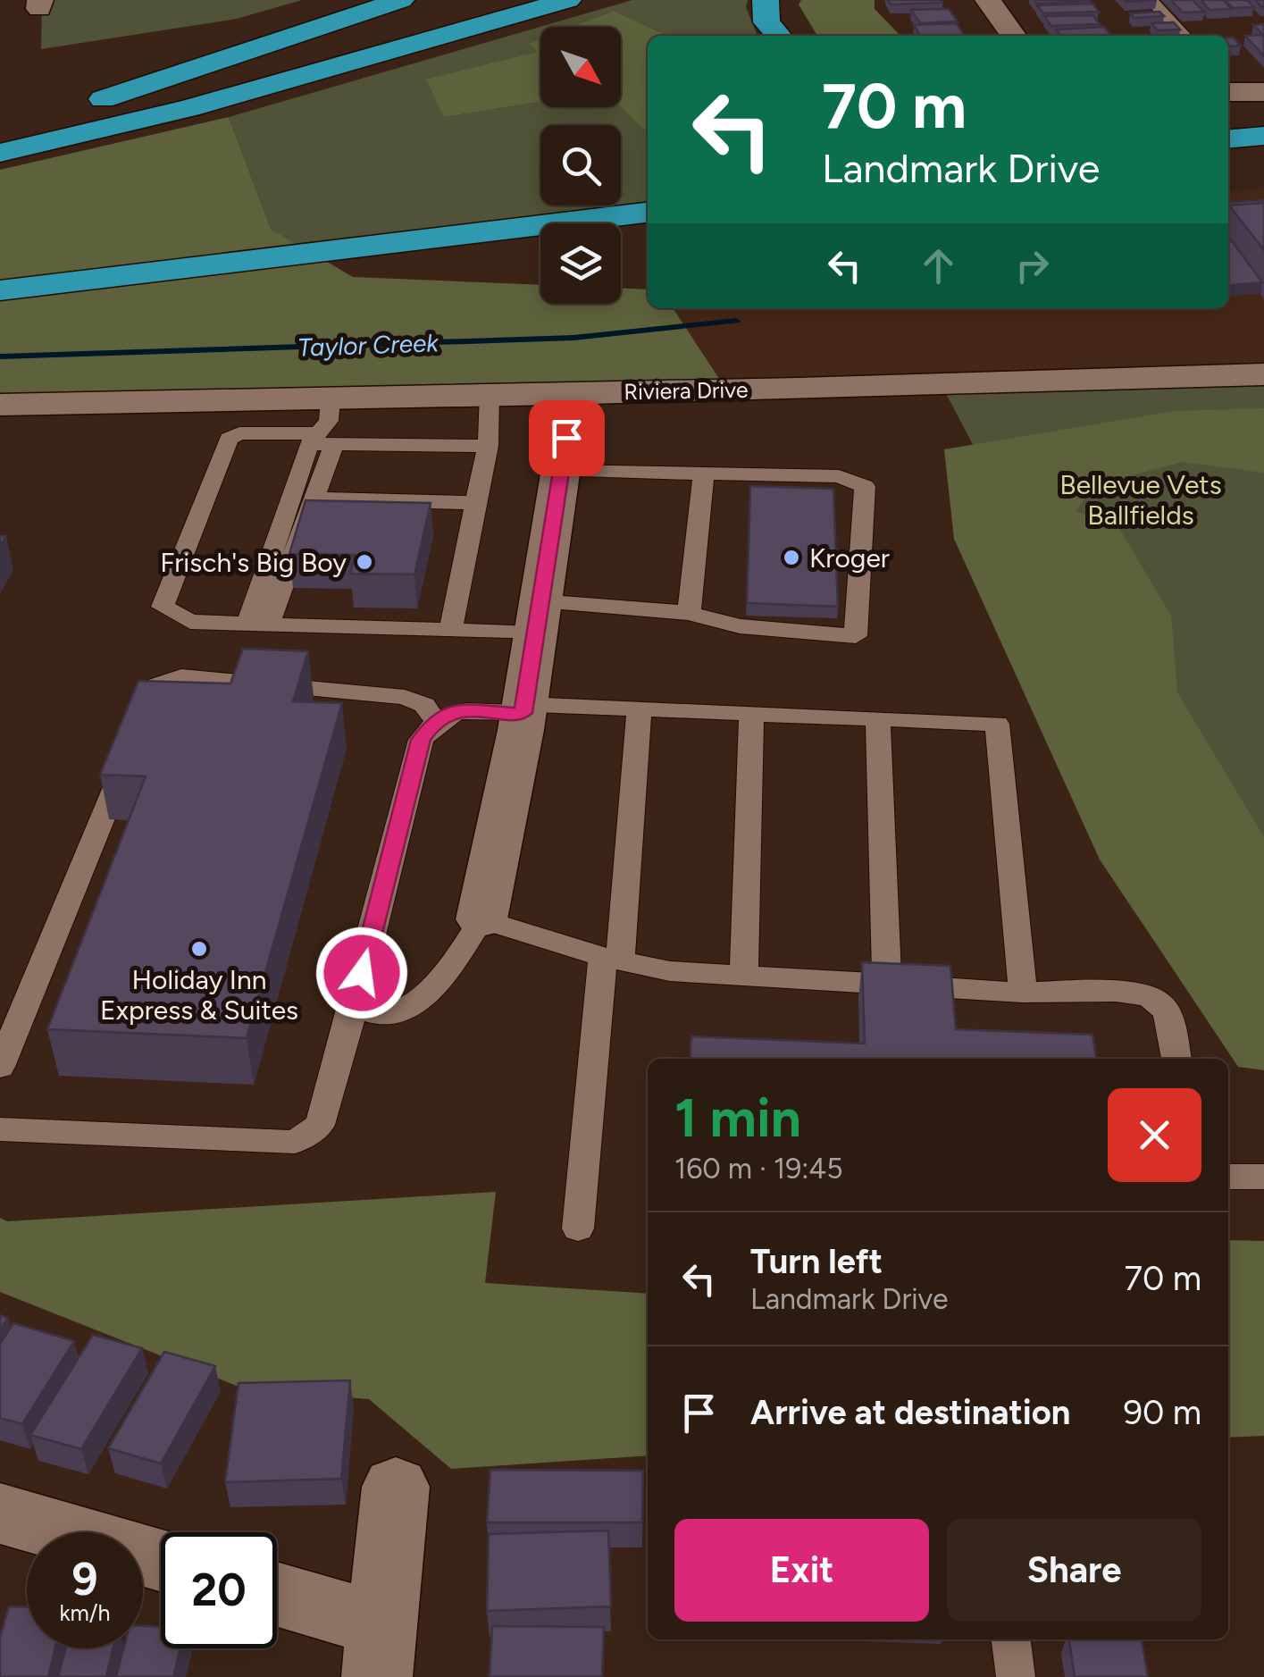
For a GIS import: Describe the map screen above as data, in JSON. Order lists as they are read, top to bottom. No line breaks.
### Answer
{"streets":{"street":["Riviera Drive"]},"water":["Taylor Creek"],"parks":["Bellevue Vets Ballfields"],"places":["Kroger","Frisch's Big Boy","Holiday Inn Express & Suites"],"north":"bottom right","page":{"turn":["70 m","Landmark Drive"],"heading":["1 min","160 m · 19:45"],"list":[{"name":"Turn left","note":"Landmark Drive","value":"70 m"},{"name":"Arrive at destination","value":"90 m"}],"buttons":["Exit","Share"],"speed":"9 km/h","limit":"20"}}
